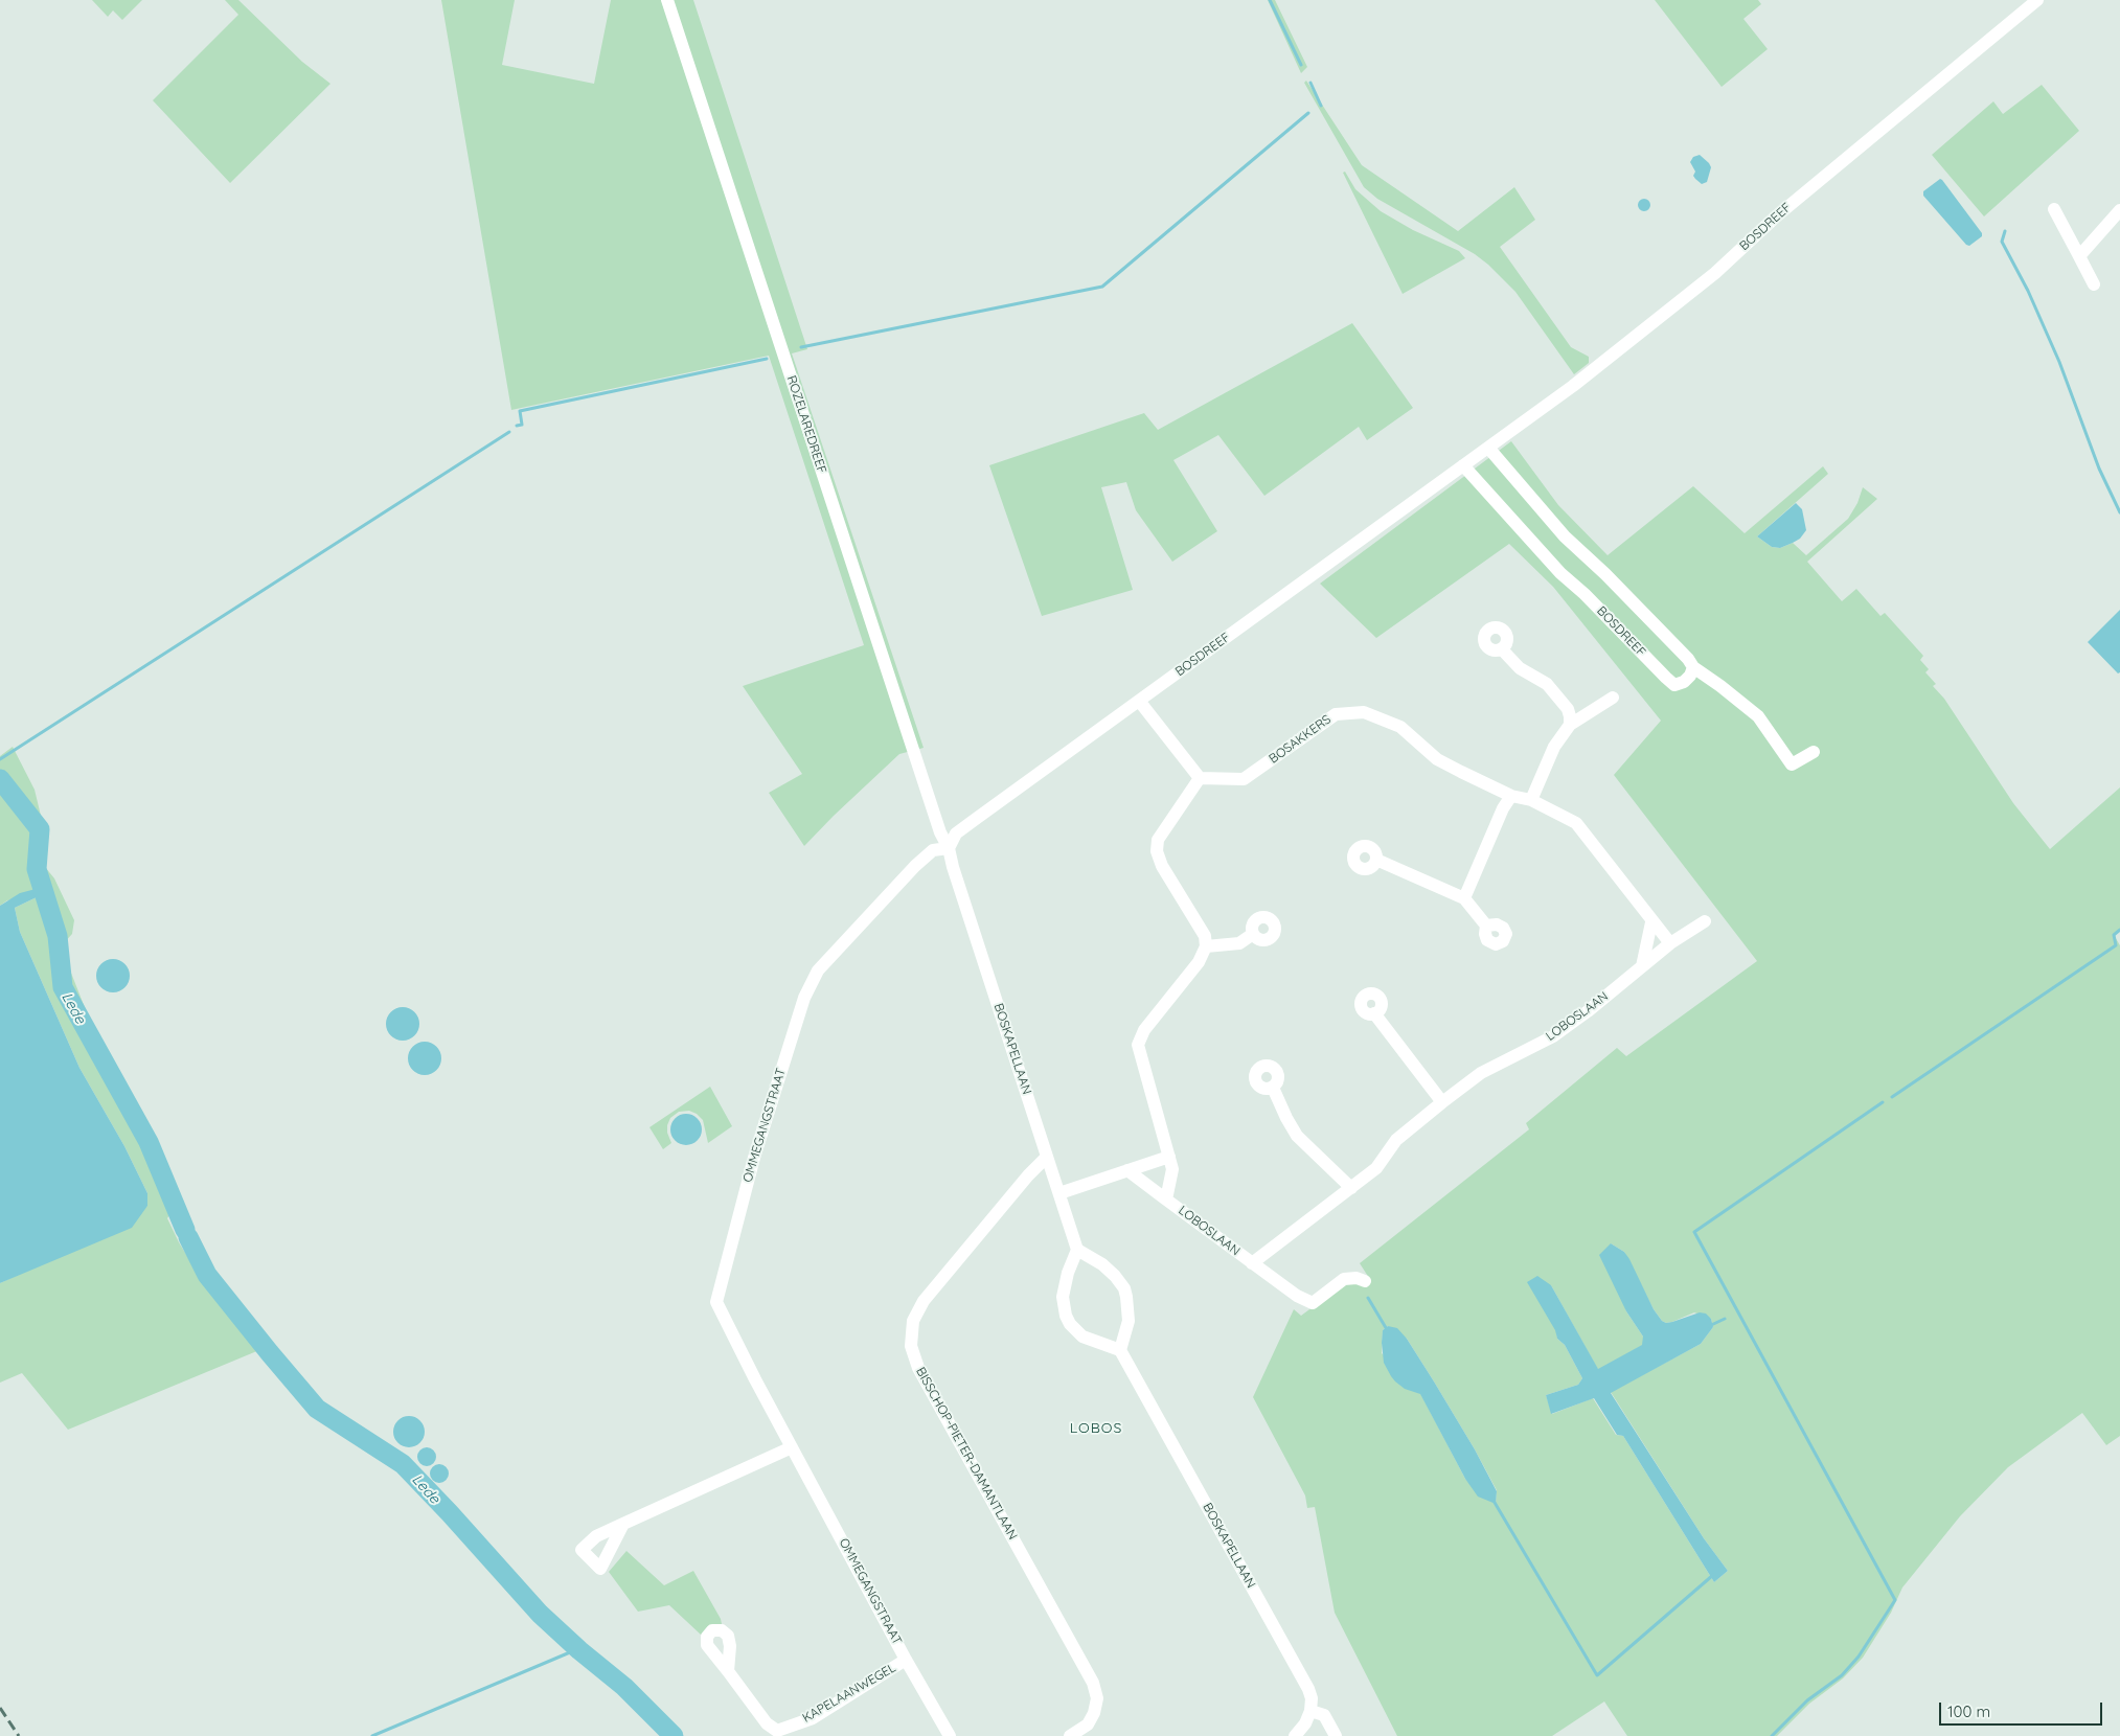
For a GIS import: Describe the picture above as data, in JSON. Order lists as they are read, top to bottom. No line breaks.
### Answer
{"streets":{"street":["BOSDREEF","ROZELAREDREEF","BOSAKKERS","LOBOSLAAN","BOSKAPELLAAN","OMMEGANGSTRAAT","BISSCHOP-PIETER-DAMANTLAAN","KAPELAANWEGEL"]},"crossings":[["BOSDREEF","ROZELAREDREEF"],["BOSDREEF","BOSKAPELLAAN"],["BOSDREEF","OMMEGANGSTRAAT"],["ROZELAREDREEF","BOSKAPELLAAN"],["ROZELAREDREEF","OMMEGANGSTRAAT"],["BOSAKKERS","LOBOSLAAN"],["BOSKAPELLAAN","OMMEGANGSTRAAT"],["BOSKAPELLAAN","BISSCHOP-PIETER-DAMANTLAAN"],["OMMEGANGSTRAAT","KAPELAANWEGEL"]],"districts":["LOBOS"],"water":["Lede"],"scale_bar":"100 m"}
